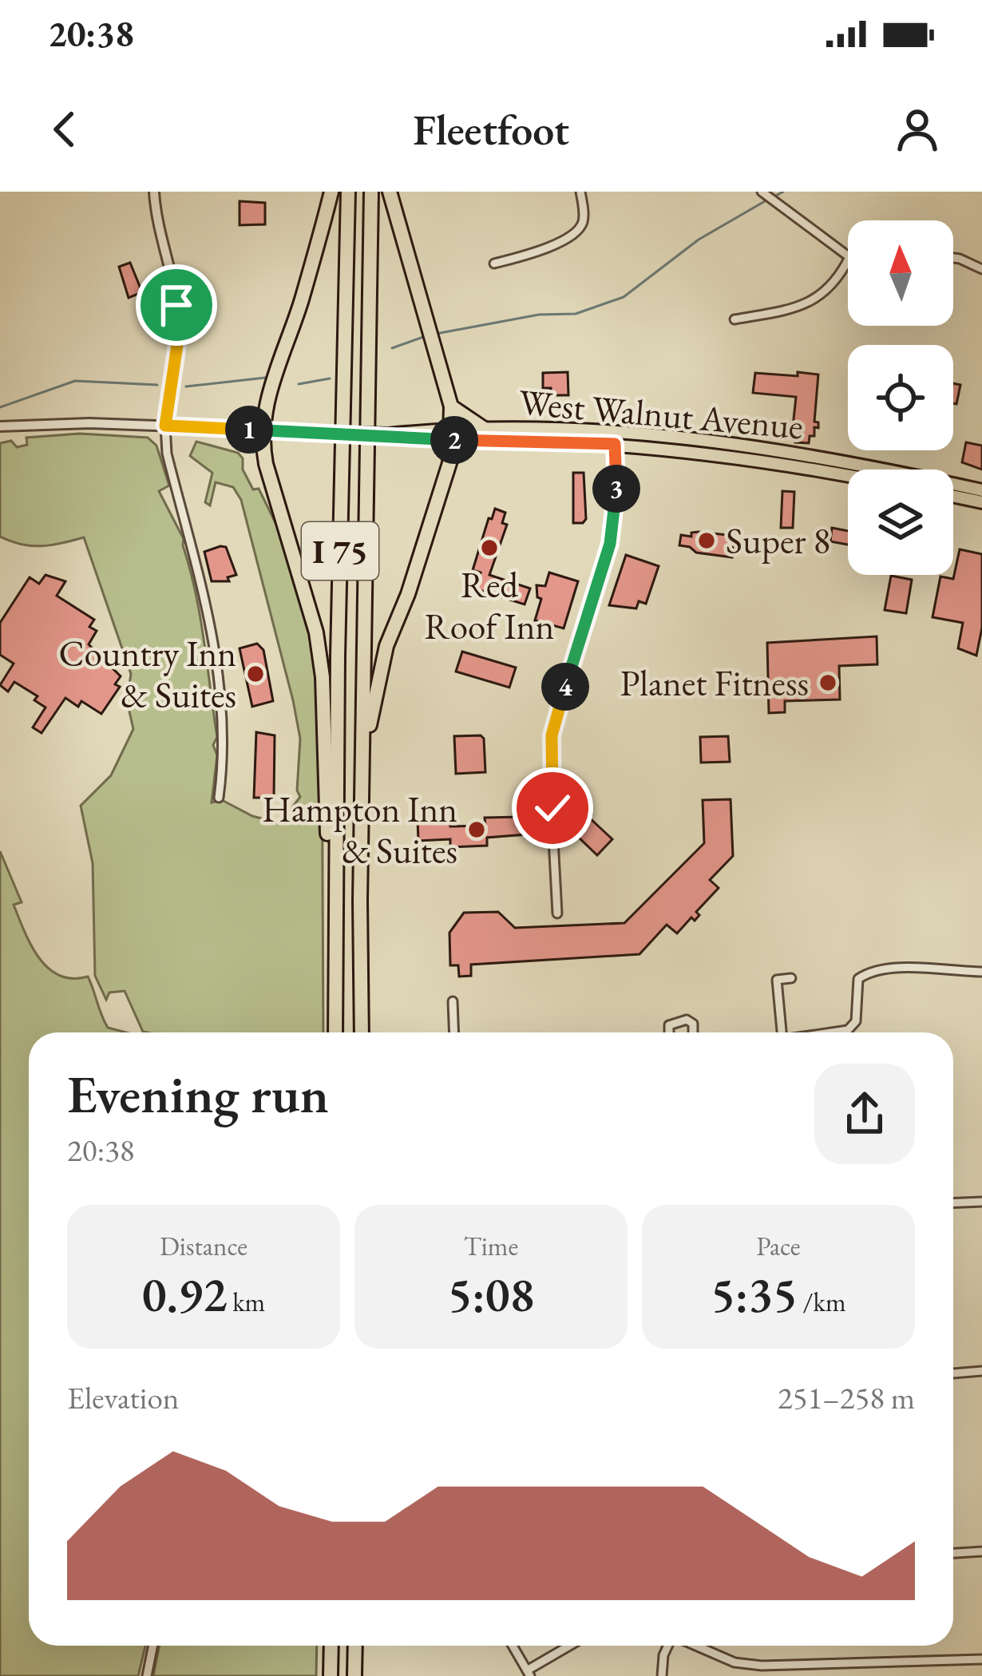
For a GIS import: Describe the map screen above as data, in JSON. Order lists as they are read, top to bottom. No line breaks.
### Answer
{"streets":{"highway":["I 75"],"main road":["West Walnut Avenue"]},"places":["Super 8","Red Roof Inn","Country Inn & Suites","Planet Fitness","Hampton Inn & Suites"],"north":"top","page":{"status":"20:38","header":"Fleetfoot","pins":["1","2","3","4"],"heading":["Evening run","20:38"],"stats":[["Distance","0.92 km"],["Time","5:08"],["Pace","5:35 /km"]],"chart":["Elevation","251–258 m"]}}
